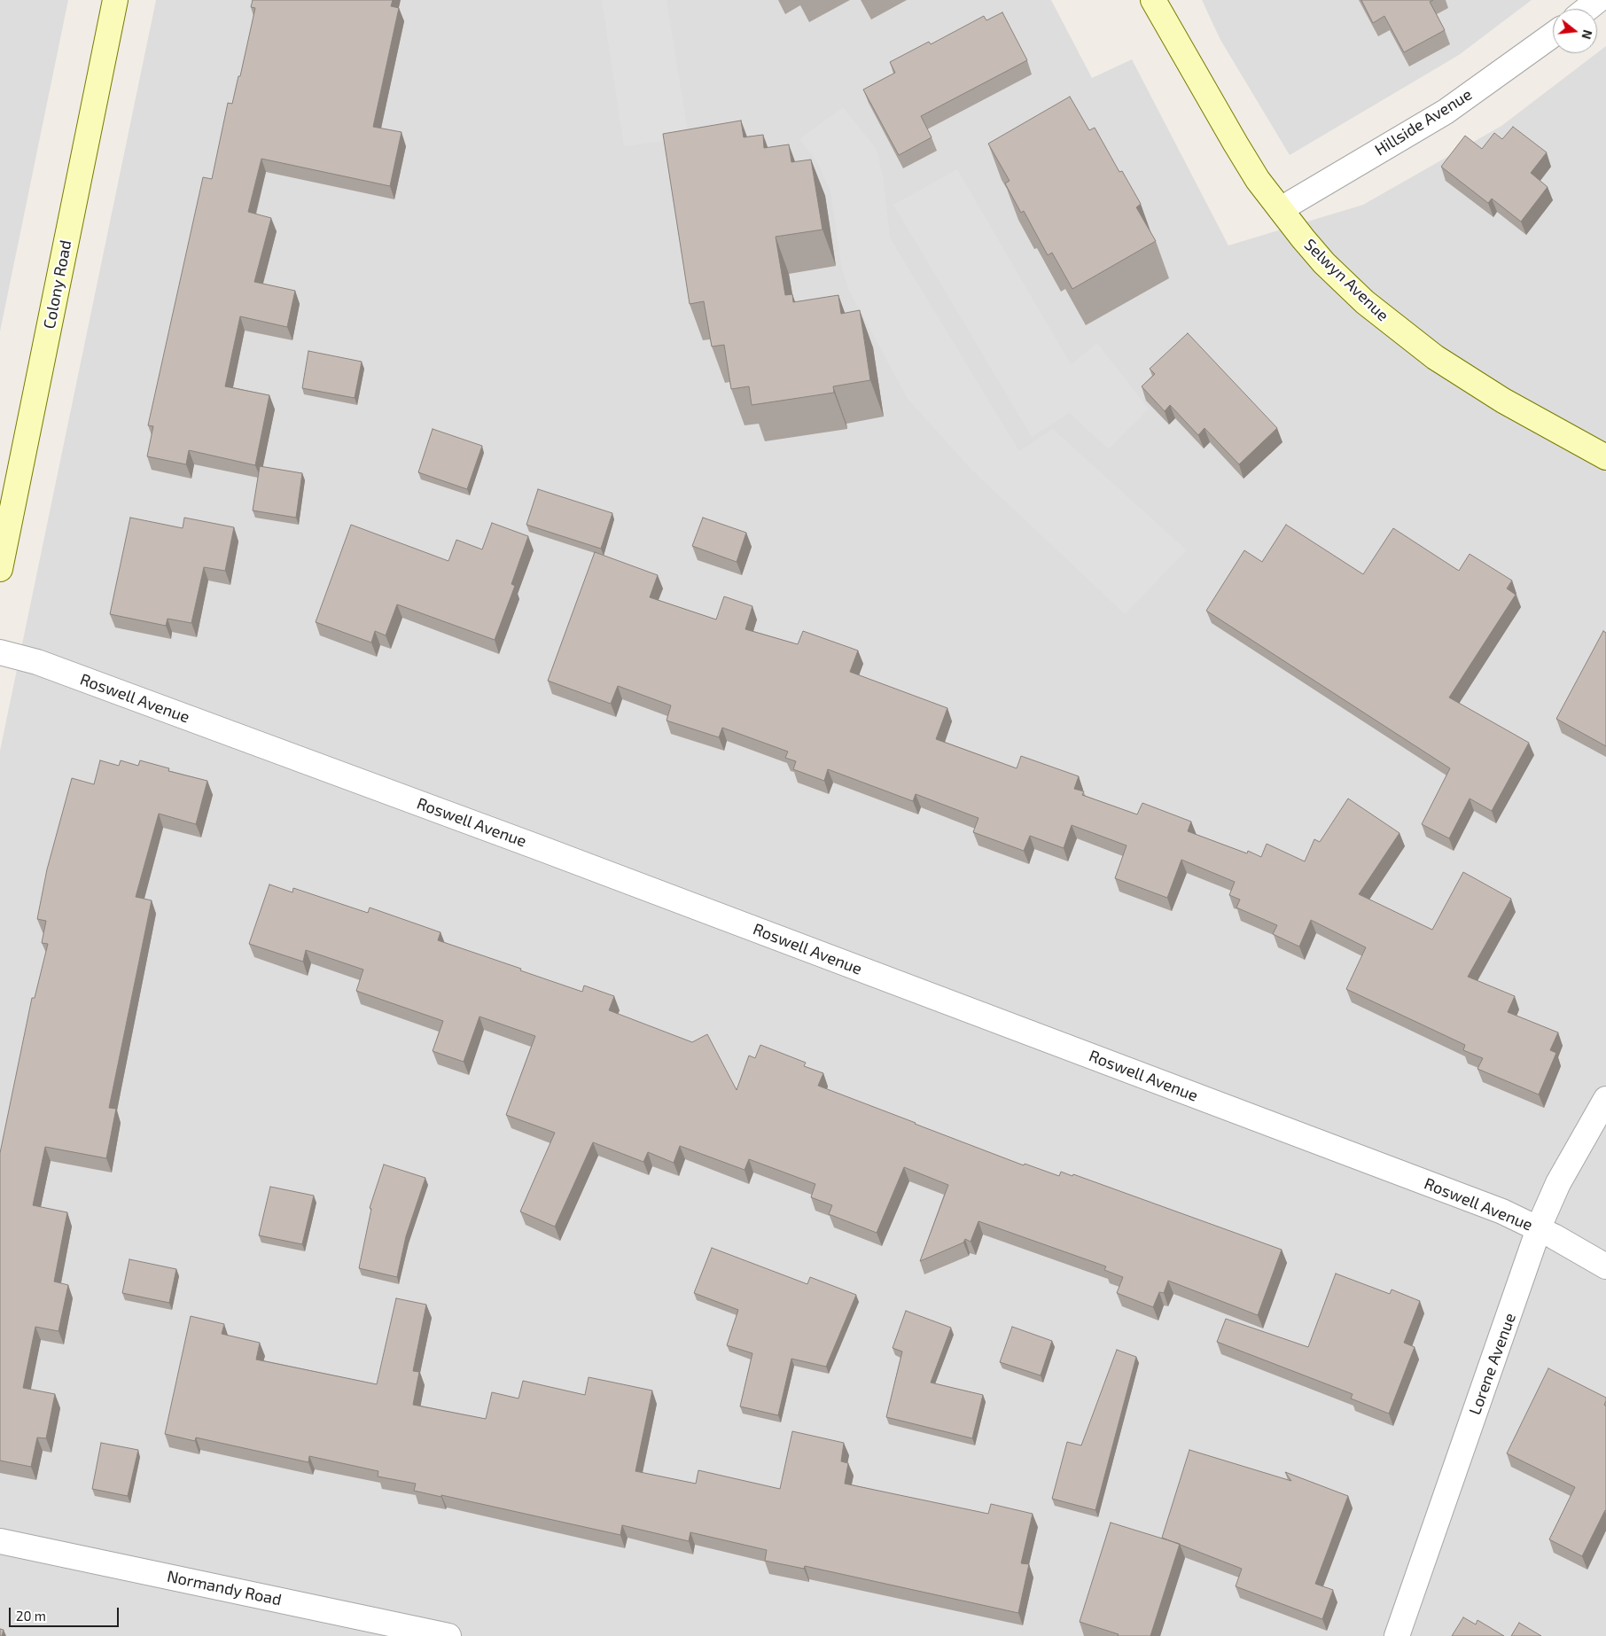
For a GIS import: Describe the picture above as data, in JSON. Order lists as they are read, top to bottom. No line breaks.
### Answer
{"streets":{"street":["Hillside Avenue","Selwyn Avenue","Colony Road","Roswell Avenue","Lorene Avenue","Normandy Road"]},"crossings":[["Hillside Avenue","Selwyn Avenue"],["Roswell Avenue","Lorene Avenue"]],"scale_bar":"20 m","north":"right"}
